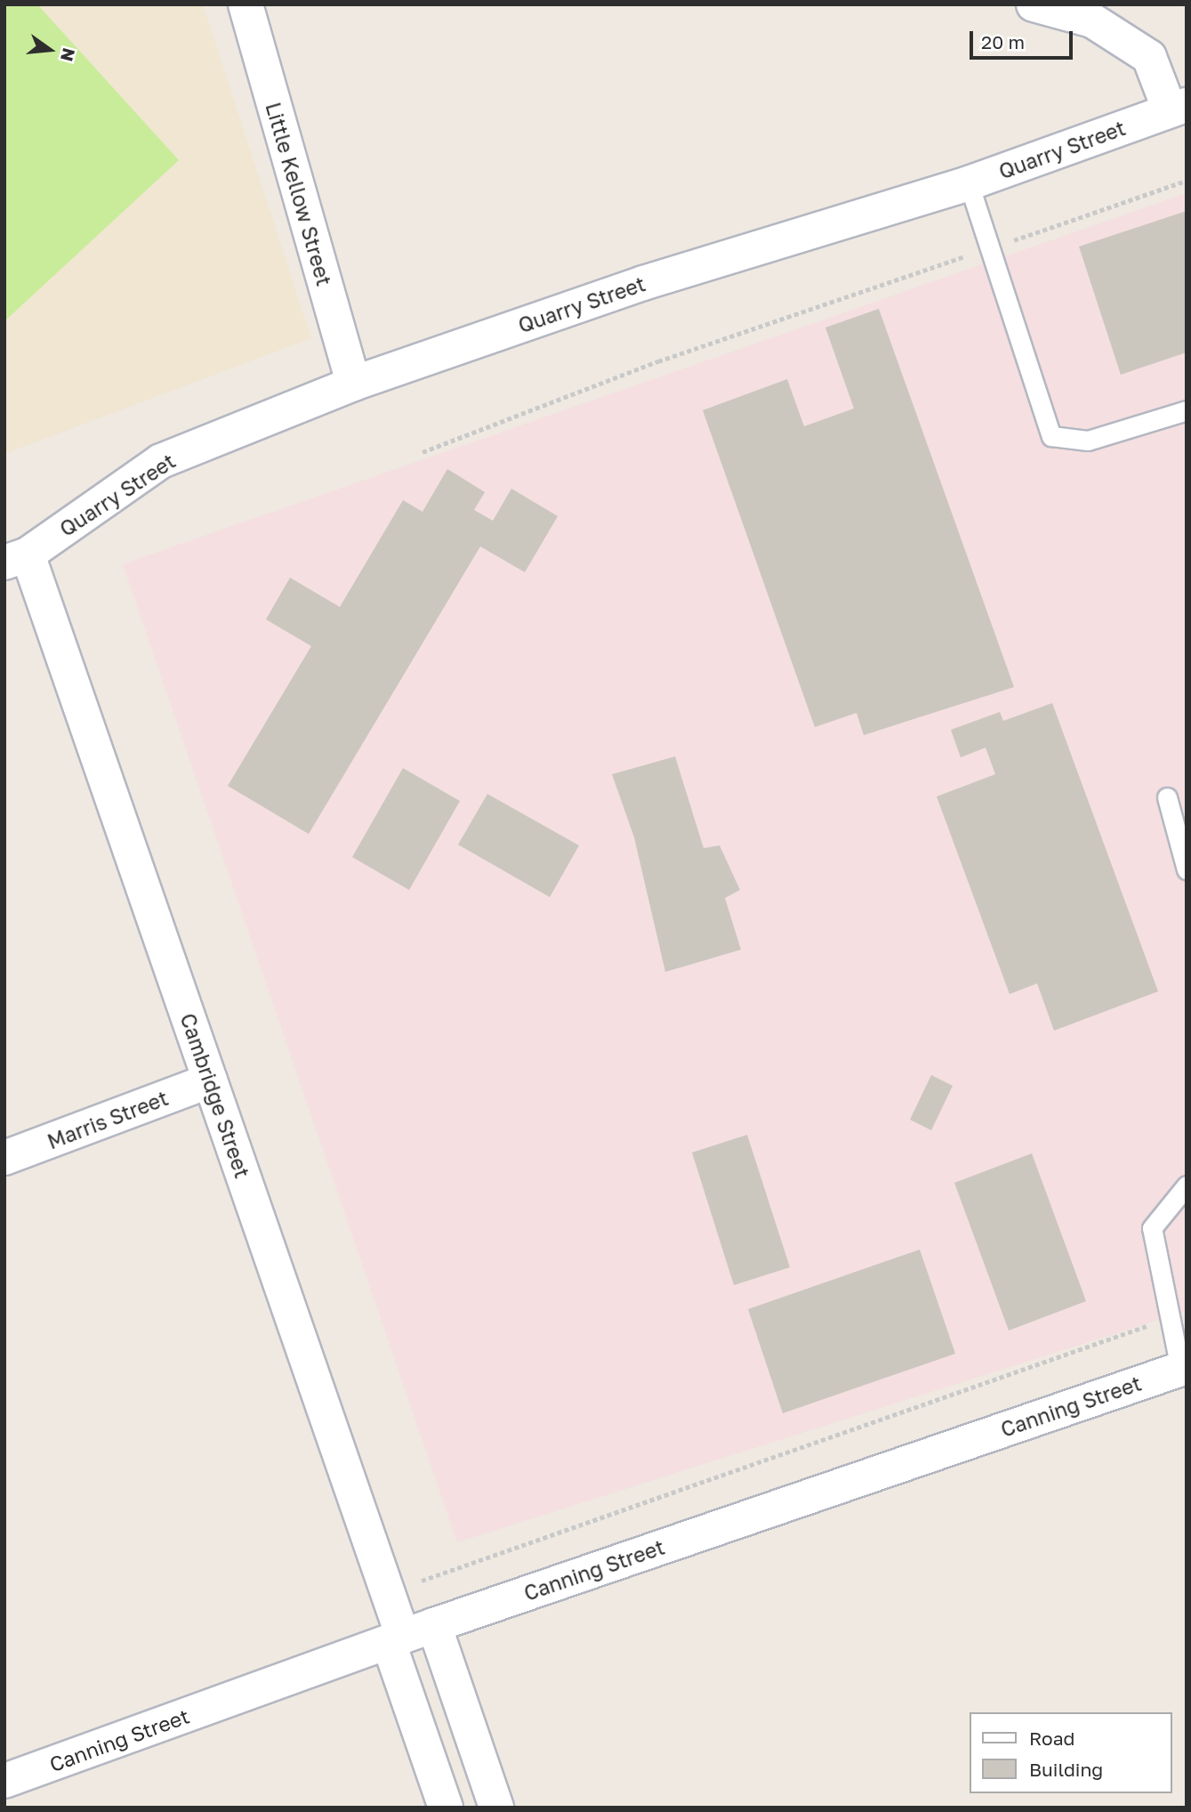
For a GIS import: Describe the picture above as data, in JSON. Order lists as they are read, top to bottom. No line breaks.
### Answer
{"streets":{"street":["Quarry Street","Little Kellow Street","Cambridge Street","Marris Street","Canning Street"]},"crossings":[["Quarry Street","Little Kellow Street"],["Quarry Street","Cambridge Street"],["Cambridge Street","Marris Street"],["Cambridge Street","Canning Street"]],"legend":["Road","Building"],"scale_bar":"20 m","north":"right"}
